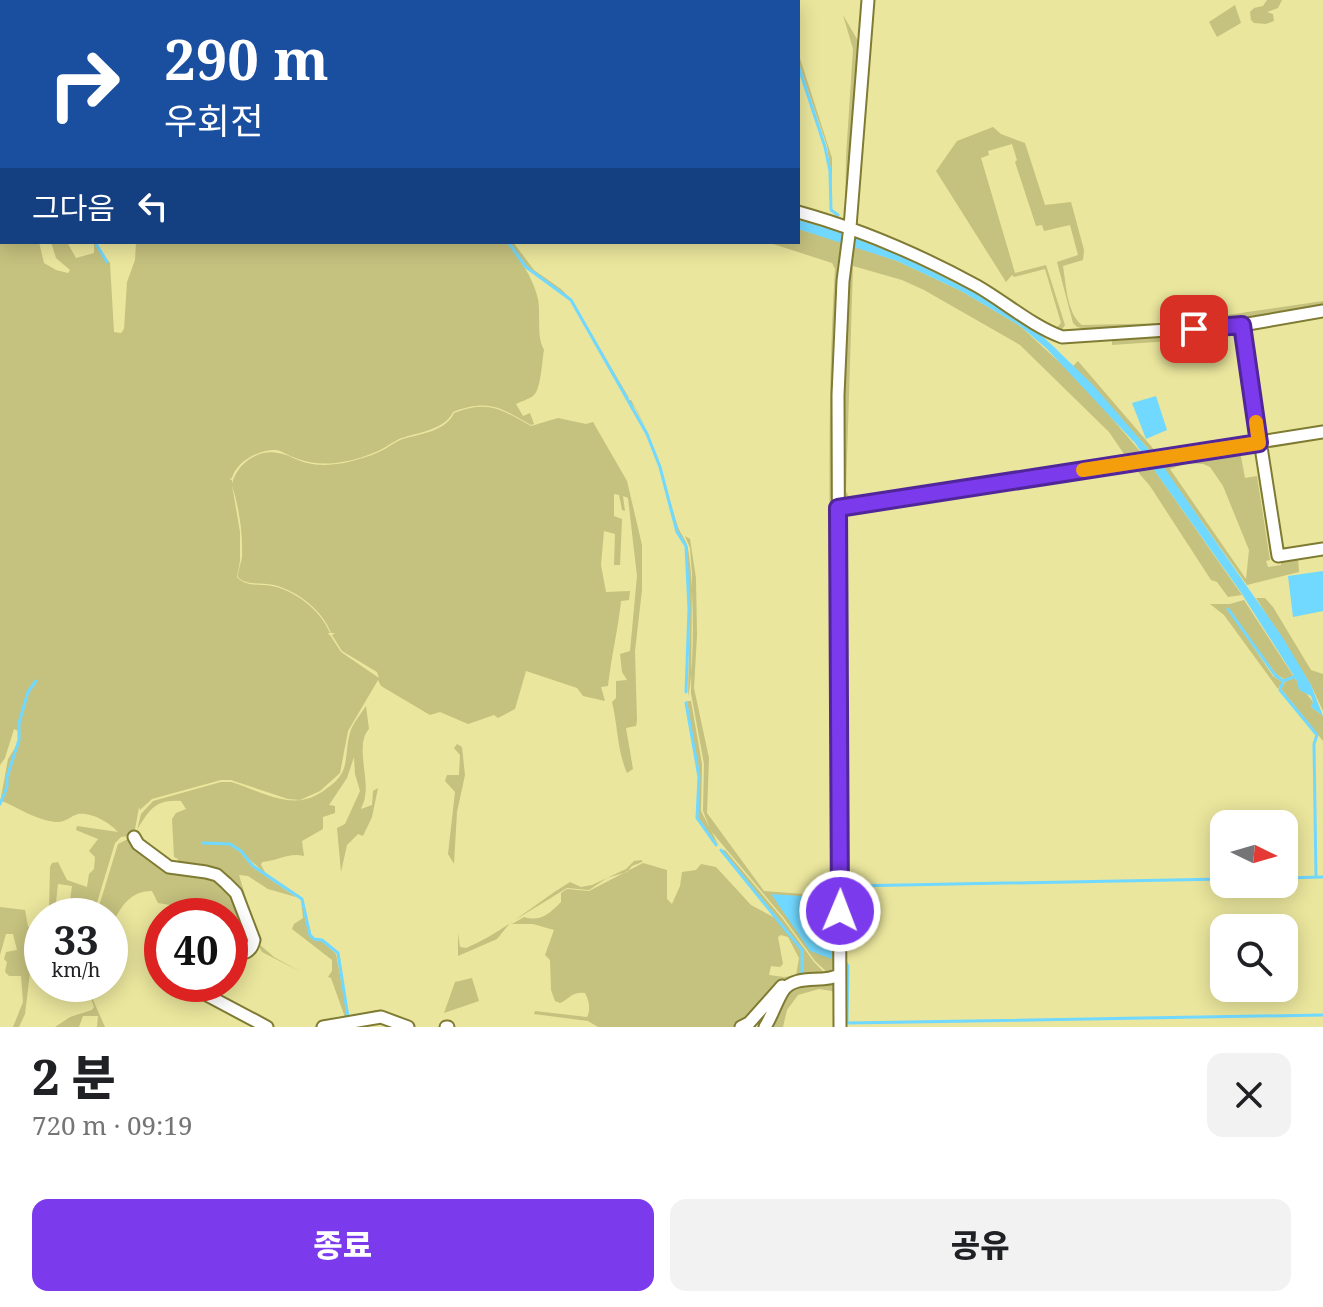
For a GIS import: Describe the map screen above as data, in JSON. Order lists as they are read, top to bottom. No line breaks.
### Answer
{"north":"right","page":{"turn":["290 m","우회전"],"then":"그다음","speed":"33 km/h","limit":"40","heading":["2 분","720 m · 09:19"],"buttons":["종료","공유"]}}
